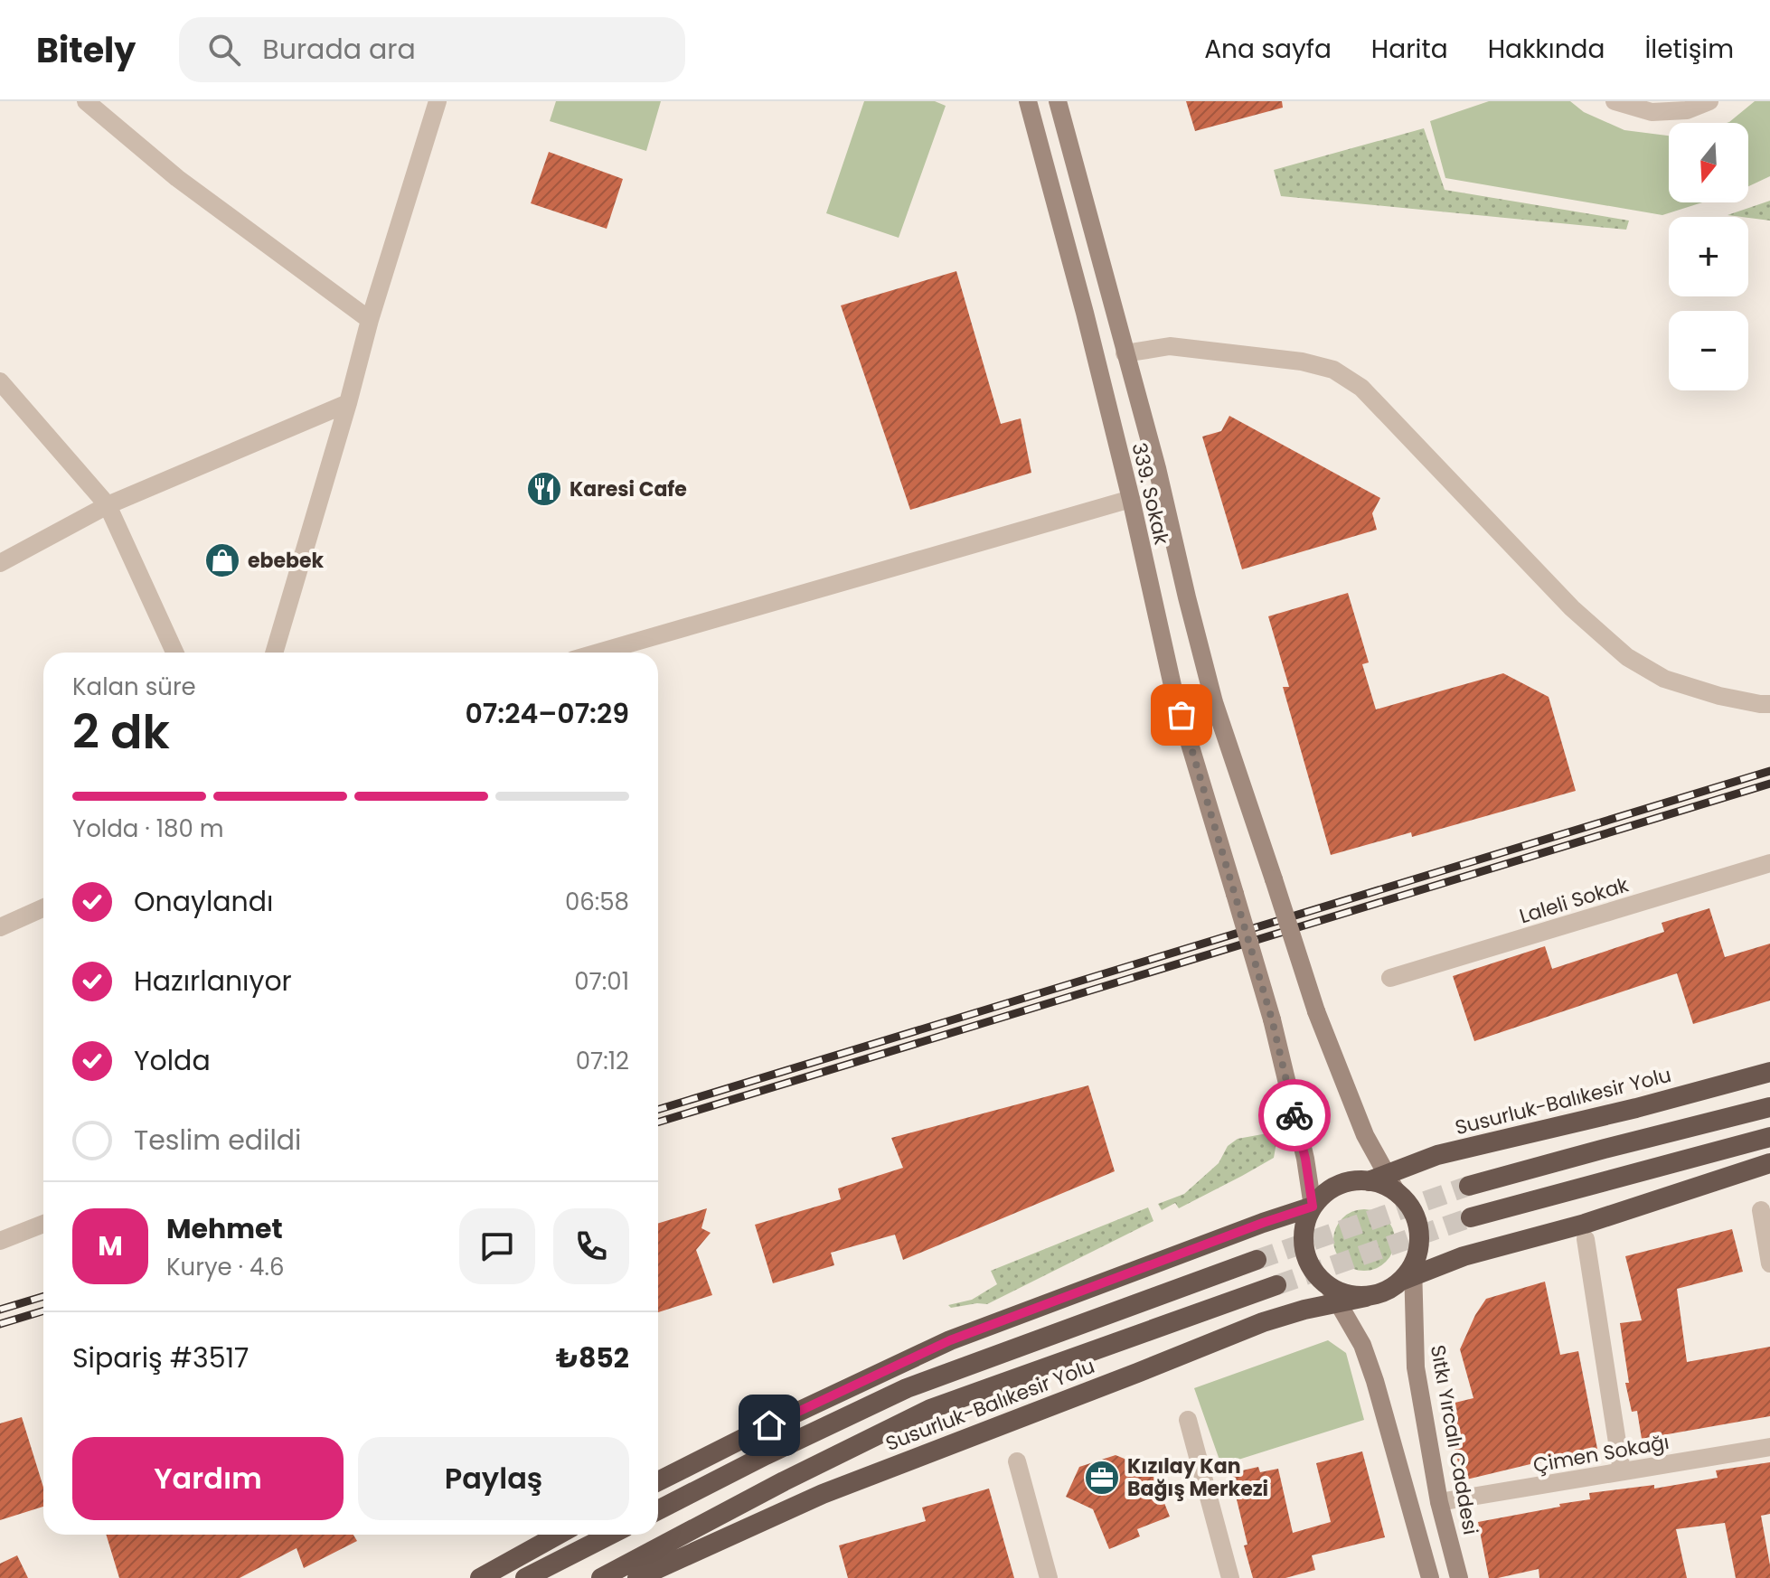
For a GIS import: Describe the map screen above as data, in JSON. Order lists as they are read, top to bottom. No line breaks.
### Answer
{"streets":{"highway":["Susurluk-Balıkesir Yolu"],"main road":["339. Sokak","Sıtkı Yırcalı Caddesi"],"street":["Laleli Sokak","Çimen Sokağı"]},"crossings":[["339. Sokak","Susurluk-Balıkesir Yolu"],["339. Sokak","Sıtkı Yırcalı Caddesi"],["Susurluk-Balıkesir Yolu","Sıtkı Yırcalı Caddesi"],["Sıtkı Yırcalı Caddesi","Çimen Sokağı"]],"places":{"restaurant":["Karesi Cafe"],"shop":["ebebek"],"office":["Kızılay Kan Bağış Merkezi"]},"north":"bottom","page":{"header":"Bitely","search":"Burada ara","nav":["Ana sayfa","Harita","Hakkında","İletişim"],"map_buttons":["+","−"],"heading":["2 dk","Kalan süre","07:24–07:29"],"panel":["Mehmet","Kurye · 4.6","Sipariş #3517","₺852"],"bar":"Yolda · 180 m","list":[["Onaylandı","06:58"],["Hazırlanıyor","07:01"],["Yolda","07:12"],"Teslim edildi"],"round":"M","buttons":["Yardım","Paylaş"]}}
